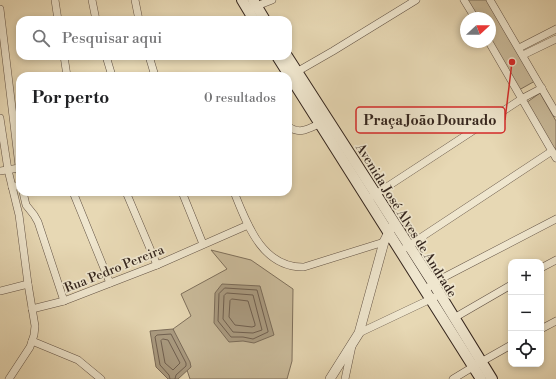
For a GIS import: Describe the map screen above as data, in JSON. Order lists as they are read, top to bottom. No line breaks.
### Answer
{"streets":{"main road":["Avenida José Alves de Andrade"],"street":["Rua Pedro Pereira"]},"places":["Praça João Dourado"],"north":"right","page":{"search":"Pesquisar aqui","heading":["Por perto","0 resultados"],"map_buttons":["+","−"]}}
